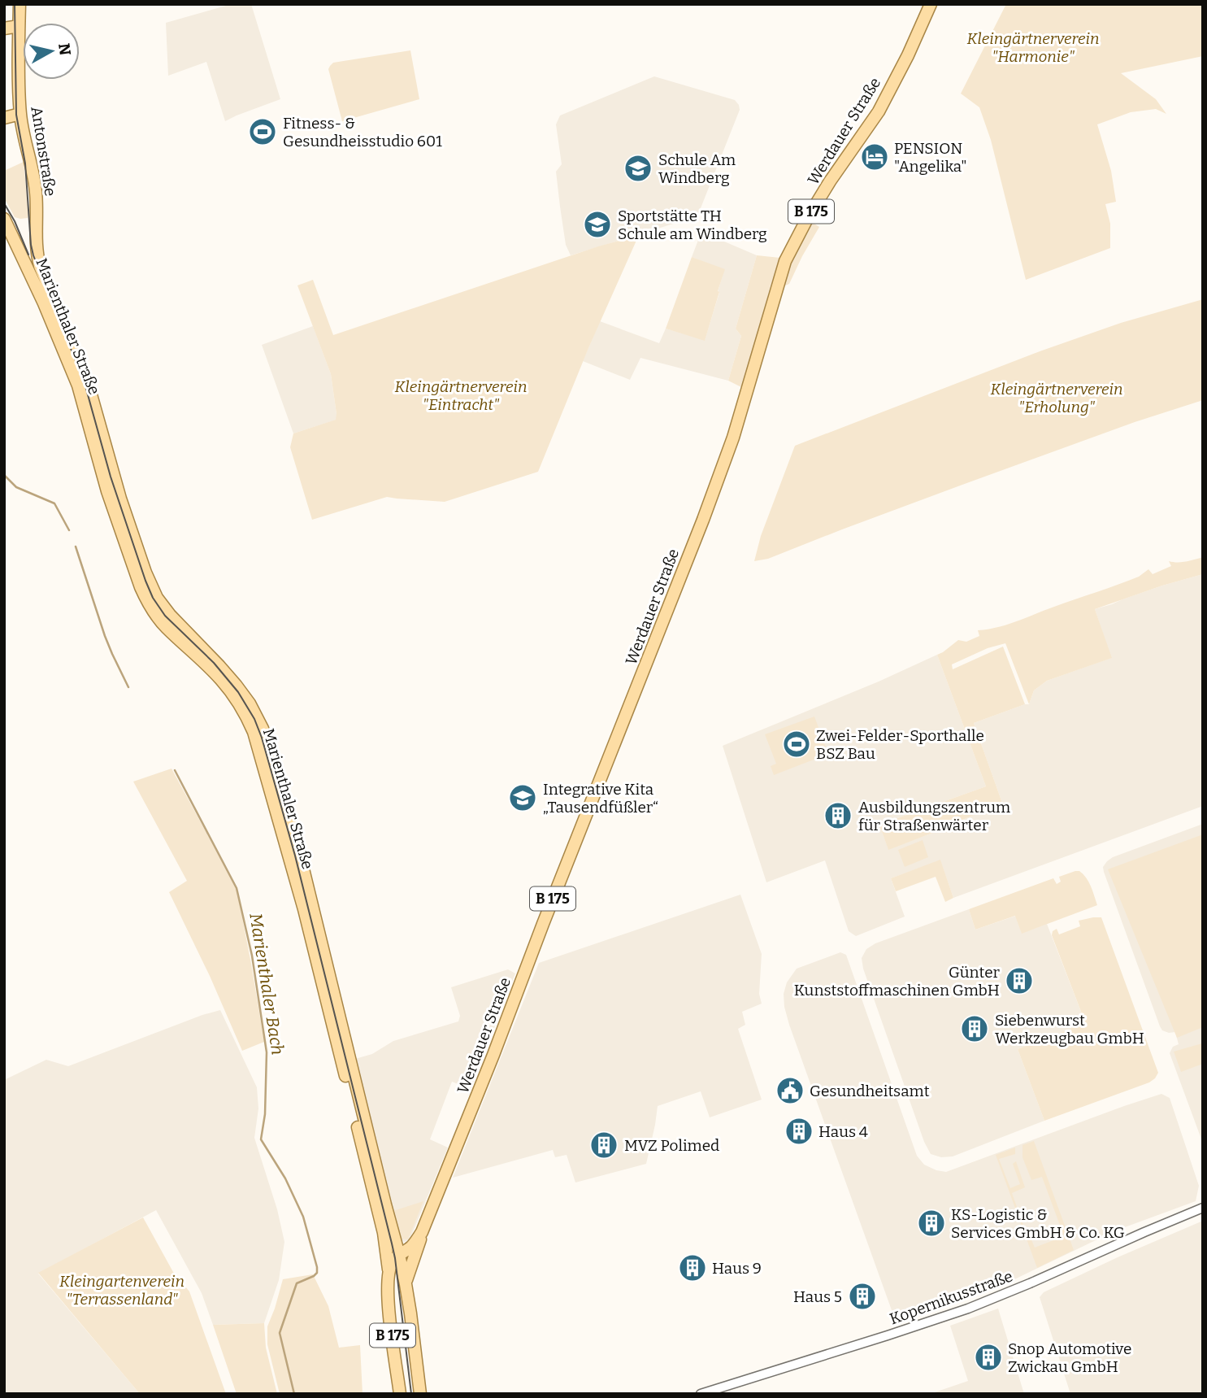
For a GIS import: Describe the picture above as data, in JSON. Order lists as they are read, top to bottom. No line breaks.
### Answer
{"streets":{"main road":["Werdauer Straße","Antonstraße","B 175","Marienthaler Straße"],"street":["Kopernikusstraße"]},"crossings":[["Werdauer Straße","B 175"],["Werdauer Straße","Marienthaler Straße"],["Antonstraße","Marienthaler Straße"],["B 175","Marienthaler Straße"]],"water":["Marienthaler Bach"],"parks":["Kleingärtnerverein \"Harmonie\"","Kleingärtnerverein \"Eintracht\"","Kleingärtnerverein \"Erholung\"","Kleingartenverein \"Terrassenland\""],"places":{"sports":["Fitness- & Gesundheisstudio 601","Zwei-Felder-Sporthalle BSZ Bau"],"hotel":["PENSION \"Angelika\""],"school or university":["Schule Am Windberg","Sportstätte TH Schule am Windberg","Integrative Kita „Tausendfüßler“"],"building":["Ausbildungszentrum für Straßenwärter","Günter Kunststoffmaschinen GmbH","Siebenwurst Werkzeugbau GmbH","Haus 4","MVZ Polimed","KS-Logistic & Services GmbH & Co. KG","Haus 9","Haus 5","Snop Automotive Zwickau GmbH"],"public building":["Gesundheitsamt"]},"north":"right"}
